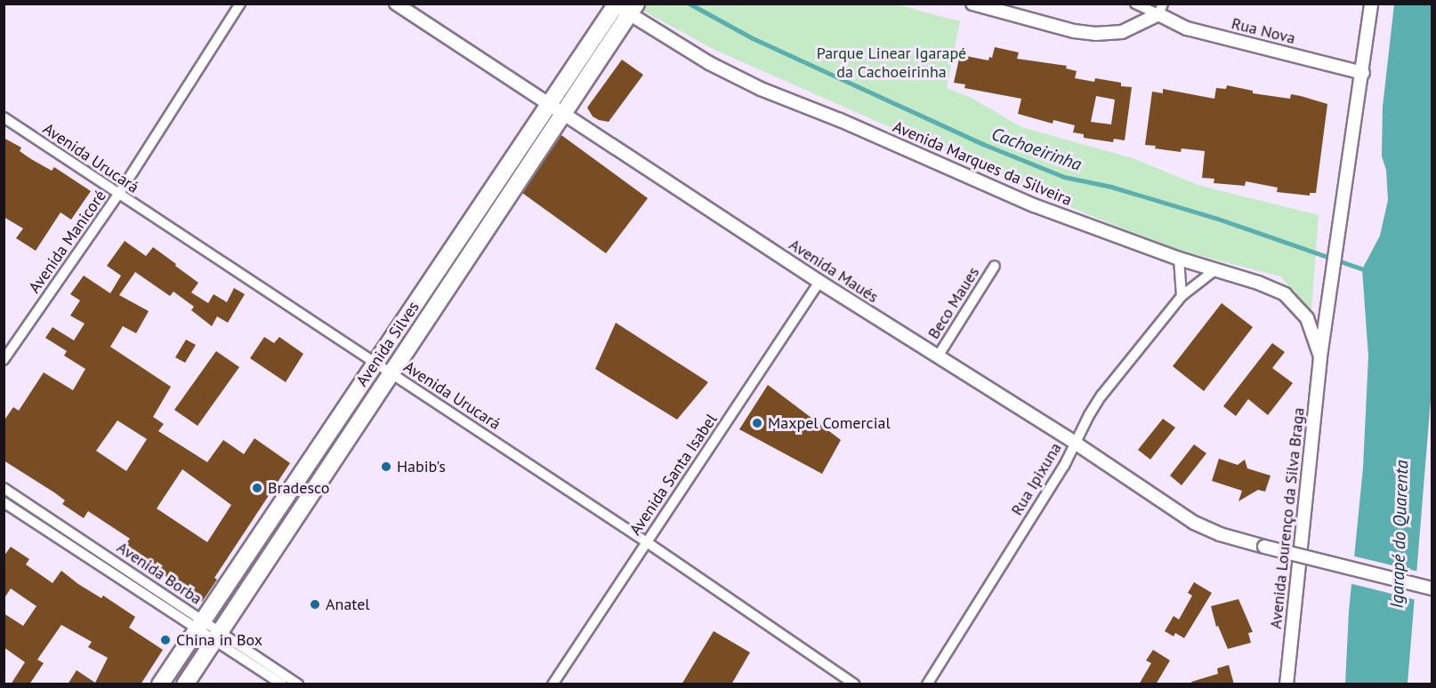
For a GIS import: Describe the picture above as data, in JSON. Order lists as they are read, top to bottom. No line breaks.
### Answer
{"streets":{"main road":["Avenida Silves"],"street":["Rua Nova","Avenida Urucará","Avenida Marques da Silveira","Avenida Manicoré","Avenida Maués","Beco Maues","Avenida Santa Isabel","Rua Ipixuna","Avenida Lourenço da Silva Braga","Avenida Borba"]},"crossings":[["Rua Nova","Avenida Lourenço da Silva Braga"],["Avenida Urucará","Avenida Manicoré"],["Avenida Urucará","Avenida Silves"],["Avenida Urucará","Avenida Santa Isabel"],["Avenida Marques da Silveira","Avenida Silves"],["Avenida Marques da Silveira","Rua Ipixuna"],["Avenida Marques da Silveira","Avenida Lourenço da Silva Braga"],["Avenida Maués","Beco Maues"],["Avenida Maués","Avenida Silves"],["Avenida Maués","Avenida Santa Isabel"],["Avenida Maués","Rua Ipixuna"],["Avenida Silves","Avenida Borba"]],"water":["Cachoeirinha","Igarapé do Quarenta"],"parks":["Parque Linear Igarapé da Cachoeirinha"],"places":["Maxpel Comercial","Habib's","Bradesco","Anatel","China in Box"]}
